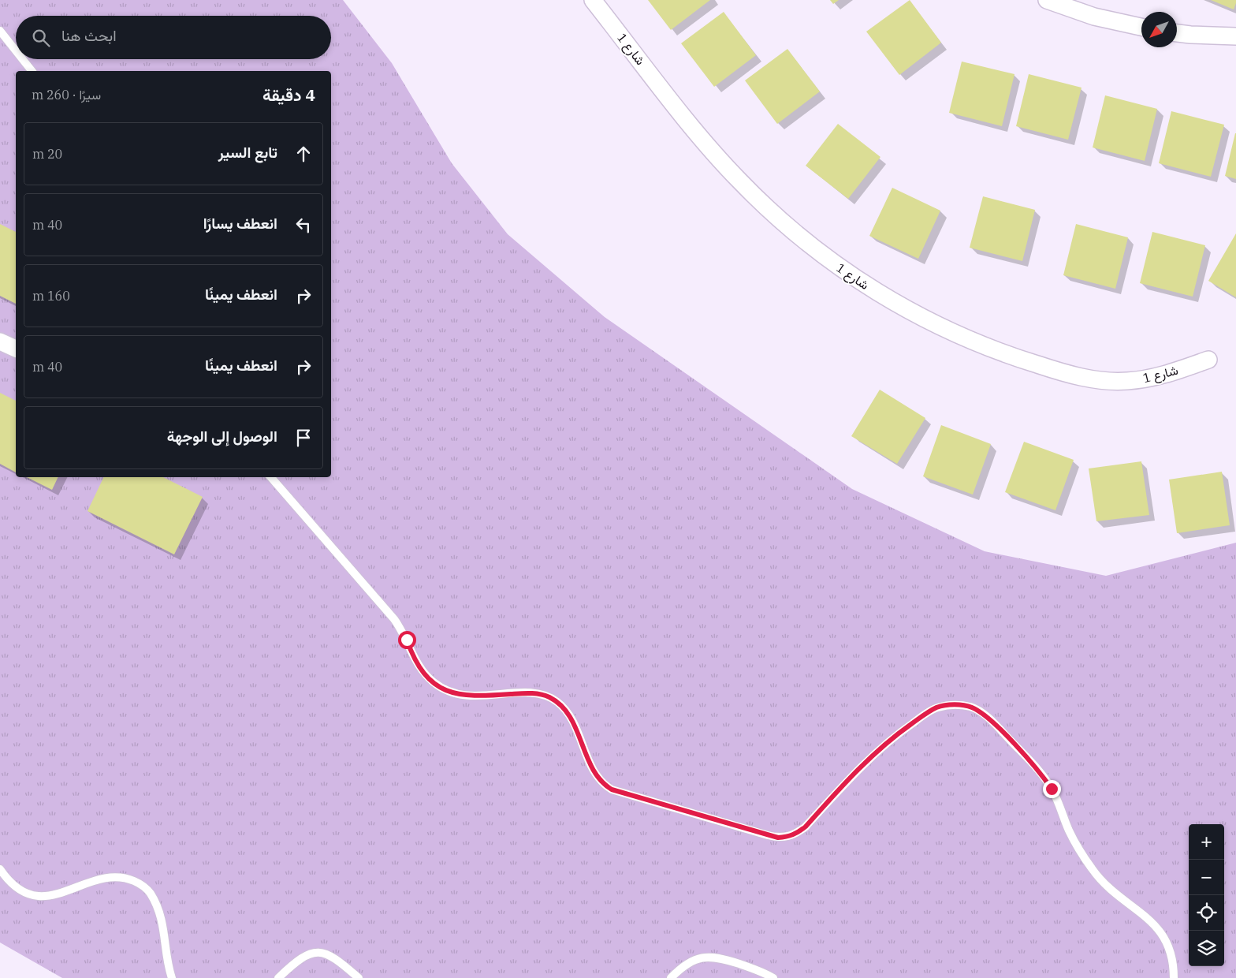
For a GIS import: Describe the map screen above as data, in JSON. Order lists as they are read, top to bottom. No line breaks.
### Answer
{"streets":{"street":["شارع 1"]},"north":"bottom left","page":{"search":"ابحث هنا","heading":["4 دقيقة","سيرًا · 260 m"],"list":[["تابع السير","20 m"],["انعطف يسارًا","40 m"],["انعطف يمينًا","160 m"],["انعطف يمينًا","40 m"],"الوصول إلى الوجهة"],"map_buttons":["+","−"]}}
